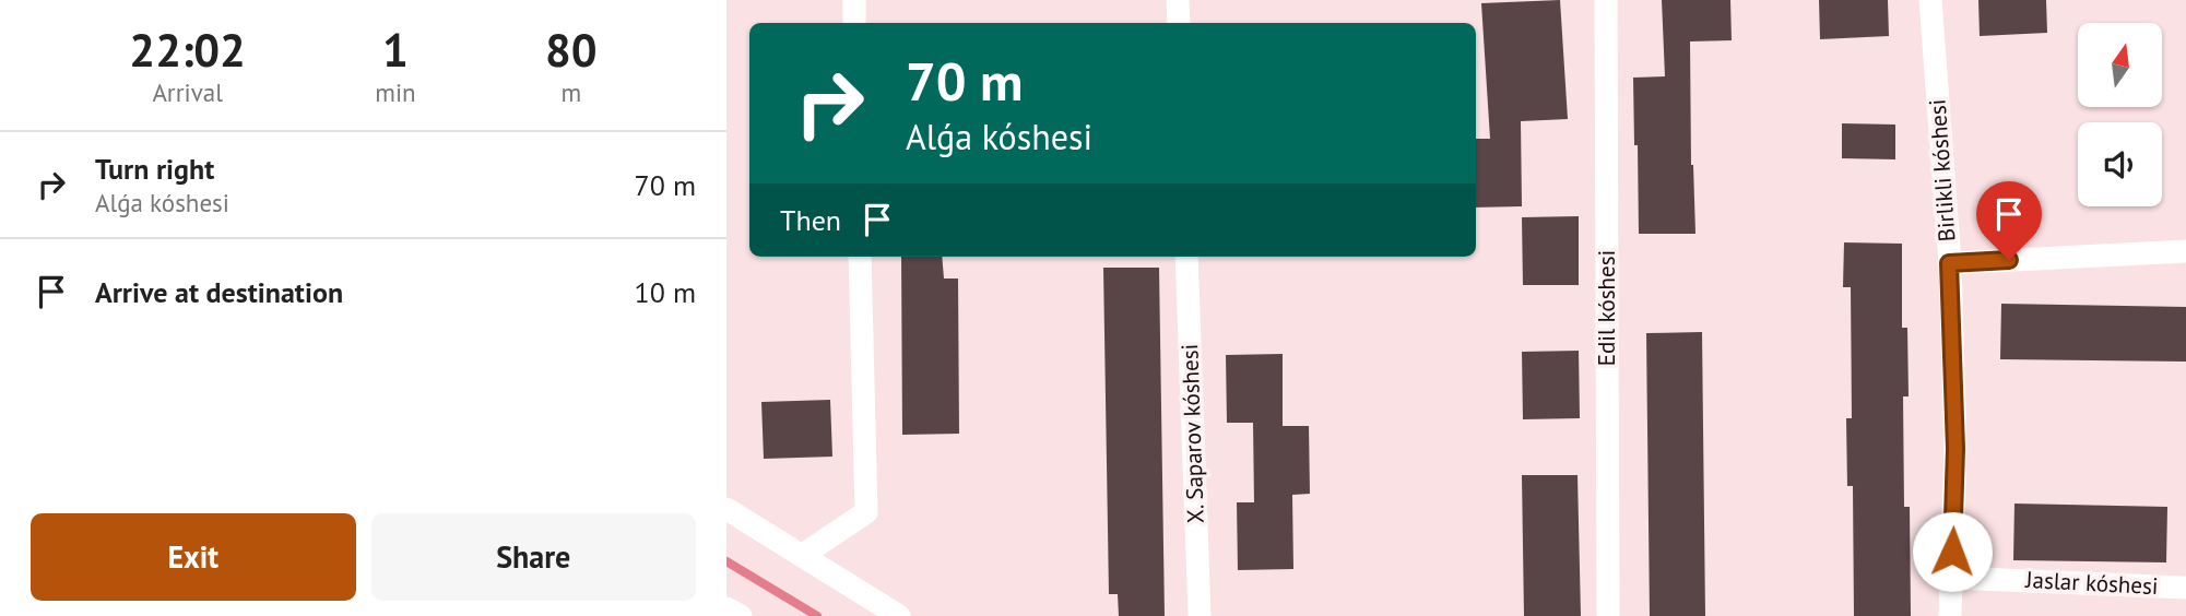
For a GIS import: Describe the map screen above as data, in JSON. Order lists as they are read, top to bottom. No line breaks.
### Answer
{"streets":{"street":["Birlikli kóshesi","Edil kóshesi","X. Saparov kóshesi","Jaslar kóshesi"]},"crossings":[["Birlikli kóshesi","Jaslar kóshesi"]],"north":"top","page":{"eta":["22:02","Arrival","1","min","80","m"],"turn":["70 m","Alǵa kóshesi"],"list":[{"name":"Turn right","note":"Alǵa kóshesi","value":"70 m"},{"name":"Arrive at destination","value":"10 m"}],"then":"Then","buttons":["Exit","Share"]}}
